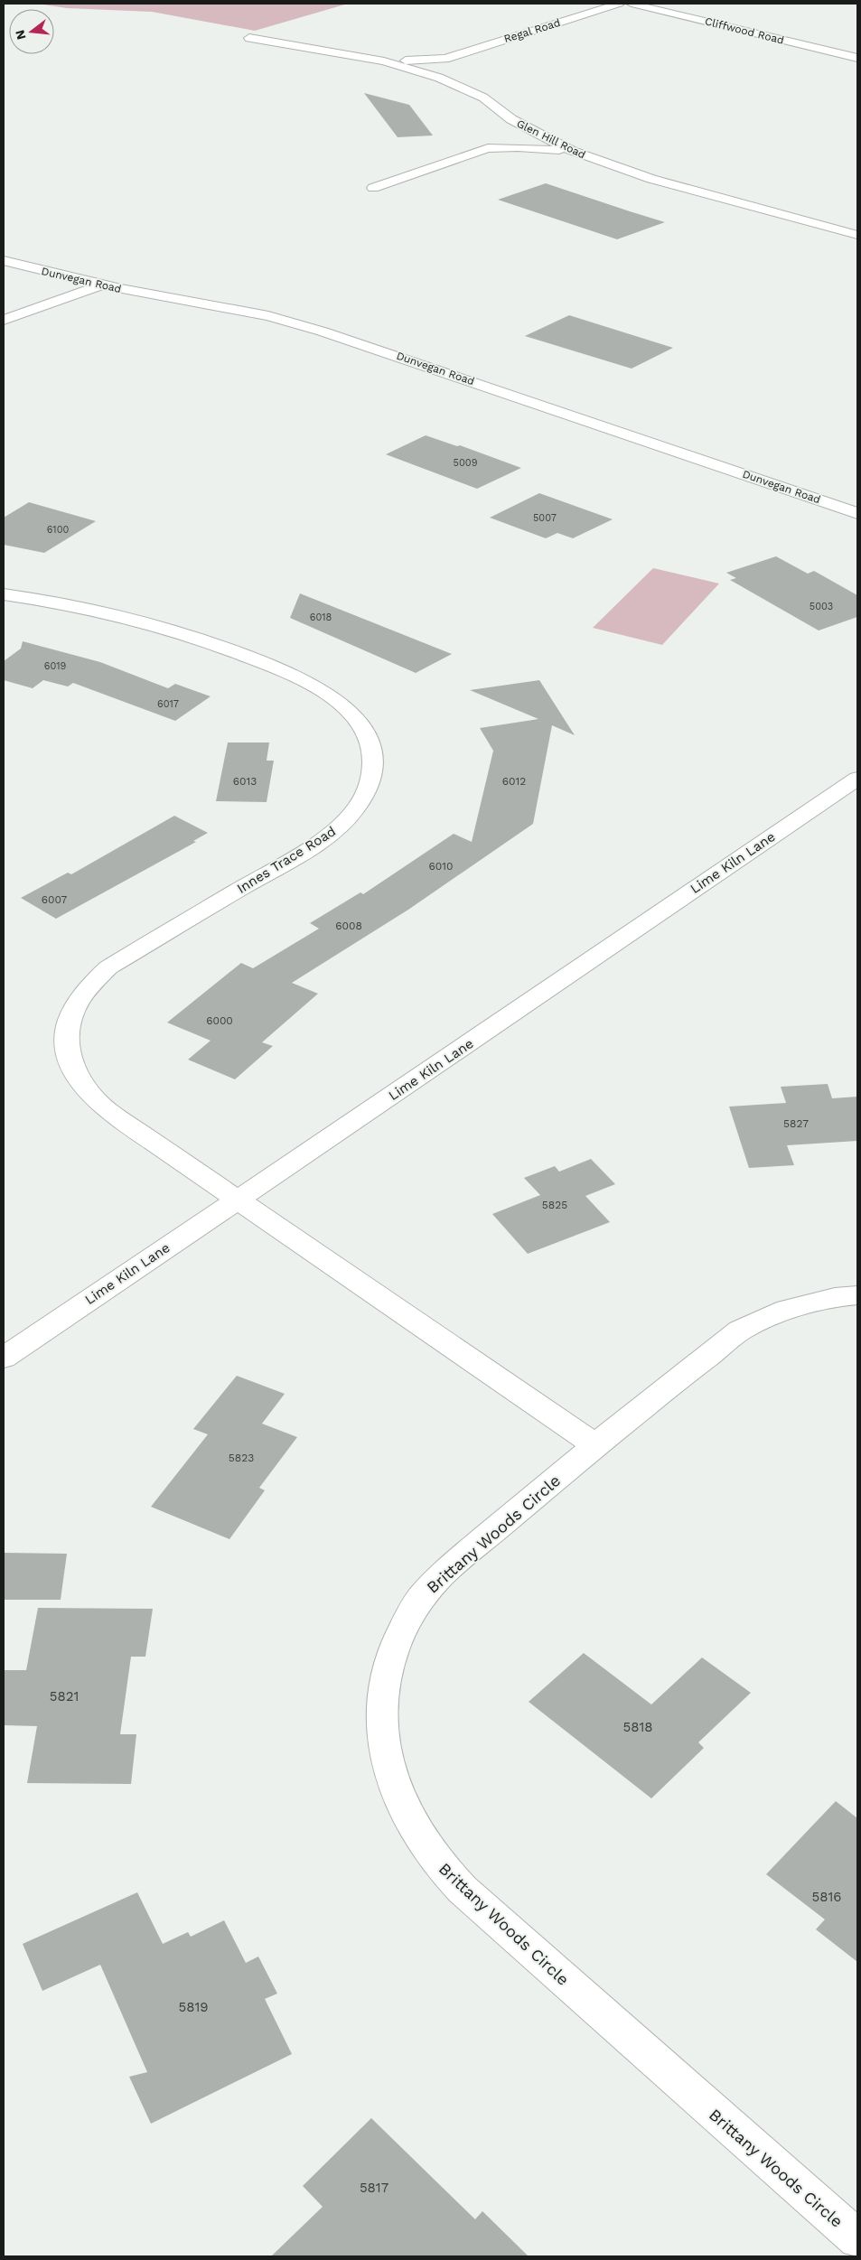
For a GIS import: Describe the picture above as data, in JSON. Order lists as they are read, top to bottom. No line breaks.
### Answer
{"streets":{"street":["Regal Road","Cliffwood Road","Glen Hill Road","Dunvegan Road","Innes Trace Road","Lime Kiln Lane","Brittany Woods Circle"]},"crossings":[["Regal Road","Glen Hill Road"],["Innes Trace Road","Lime Kiln Lane"]],"house_numbers":["5009","5007","6100","5003","6018","6019","6017","6013","6012","6010","6007","6008","6000","5827","5825","5823","5821","5818","5816","5819","5817"],"north":"left"}
